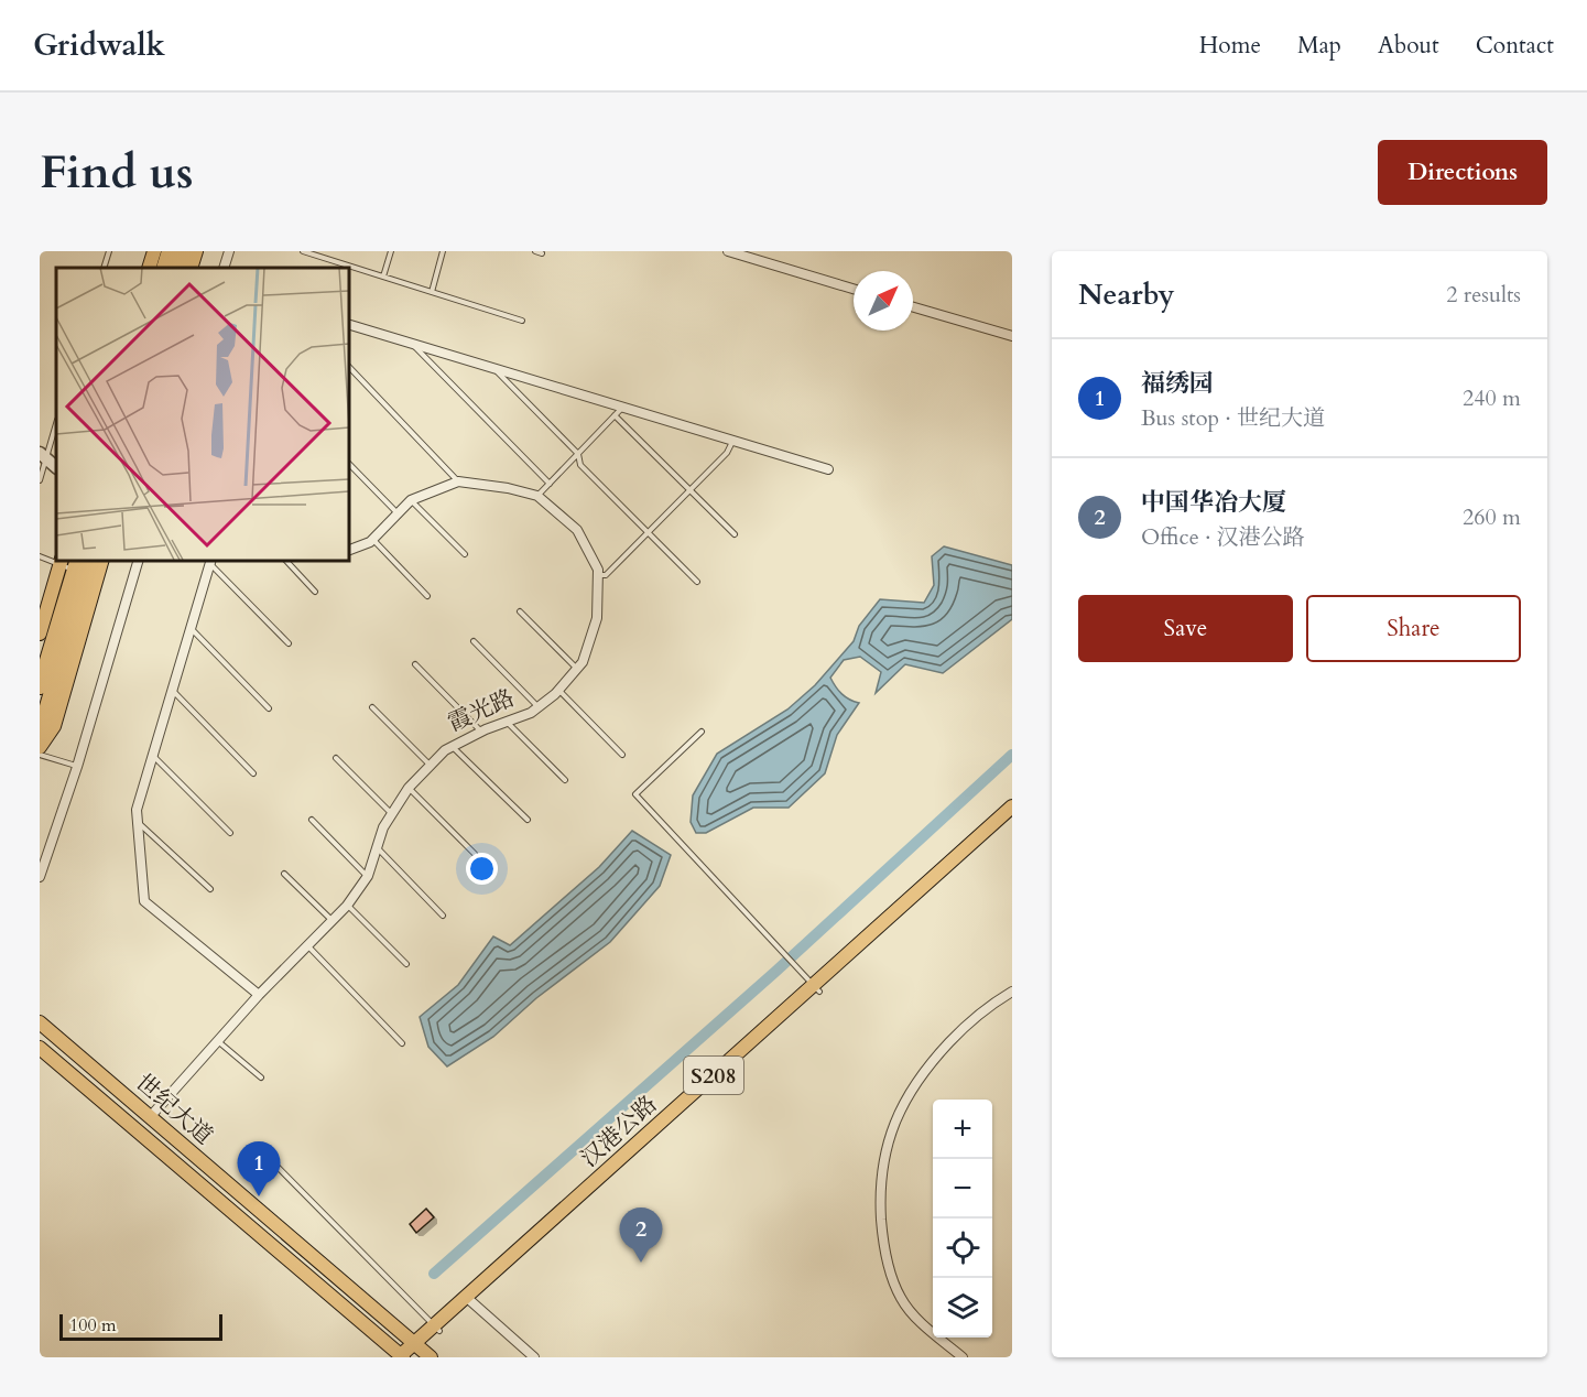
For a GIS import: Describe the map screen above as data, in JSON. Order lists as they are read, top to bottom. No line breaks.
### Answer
{"streets":{"main road":["S208","世纪大道","汉港公路"],"street":["霞光路"]},"crossings":[["霞光路","世纪大道"],["世纪大道","汉港公路"]],"scale_bar":"100 m","north":"top right","page":{"header":"Gridwalk","nav":["Home","Map","About","Contact"],"buttons":["Directions",["Save","Share"]],"title":"Find us","heading":["Nearby","2 results"],"list":[{"mark":"1","name":"福绣园","note":"Bus stop · 世纪大道","value":"240 m"},{"mark":"2","name":"中国华冶大厦","note":"Office · 汉港公路","value":"260 m"}],"map_buttons":["+","−"],"pins":["1","2"],"scale":"100 m"}}
